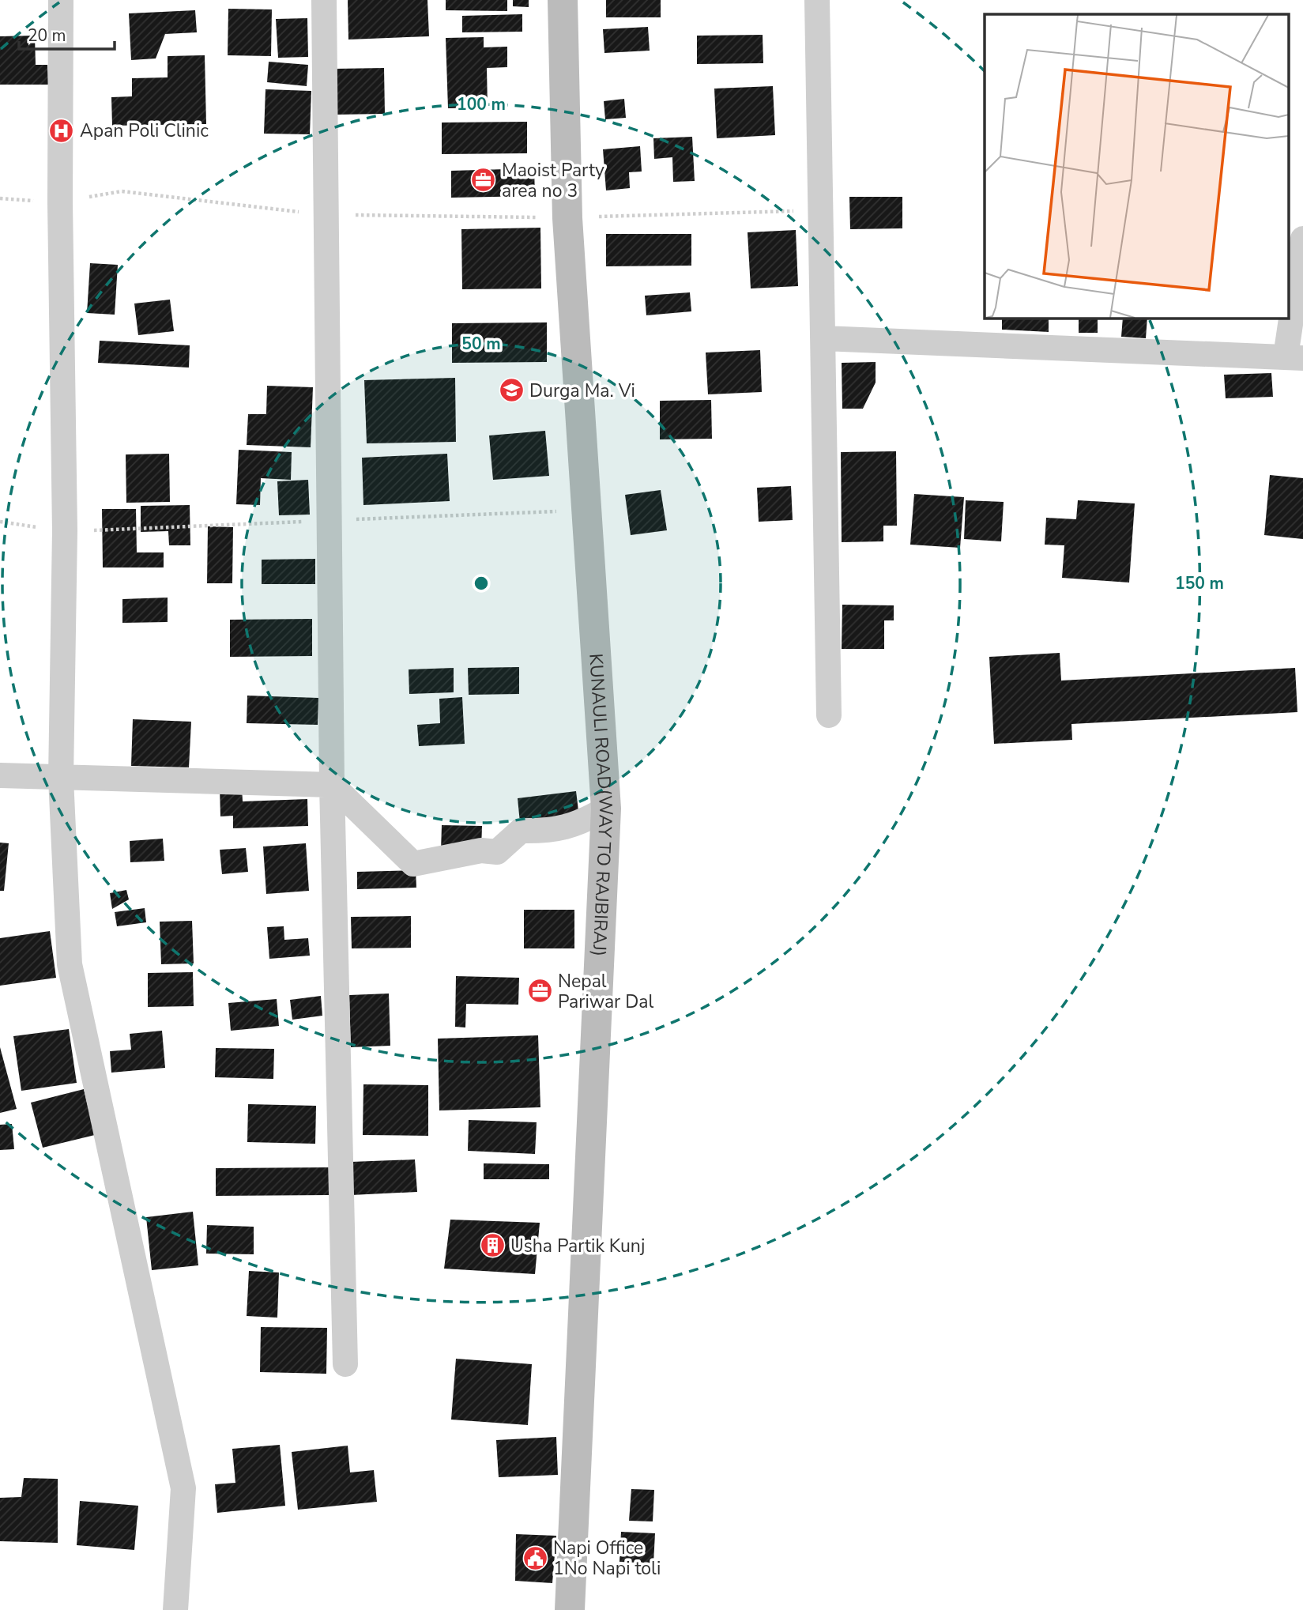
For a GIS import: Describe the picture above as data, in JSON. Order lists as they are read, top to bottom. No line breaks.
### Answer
{"streets":{"main road":["KUNAULI ROAD(WAY TO RAJBIRAJ)"]},"places":{"hospital":["Apan Poli Clinic"],"office":["Maoist Party area no 3","Nepal Pariwar Dal"],"school or university":["Durga Ma. Vi"],"building":["Usha Partik Kunj"],"public building":["Napi Office 1No Napi toli"]},"scale_bar":"20 m","rings":["100 m","50 m","150 m"]}
